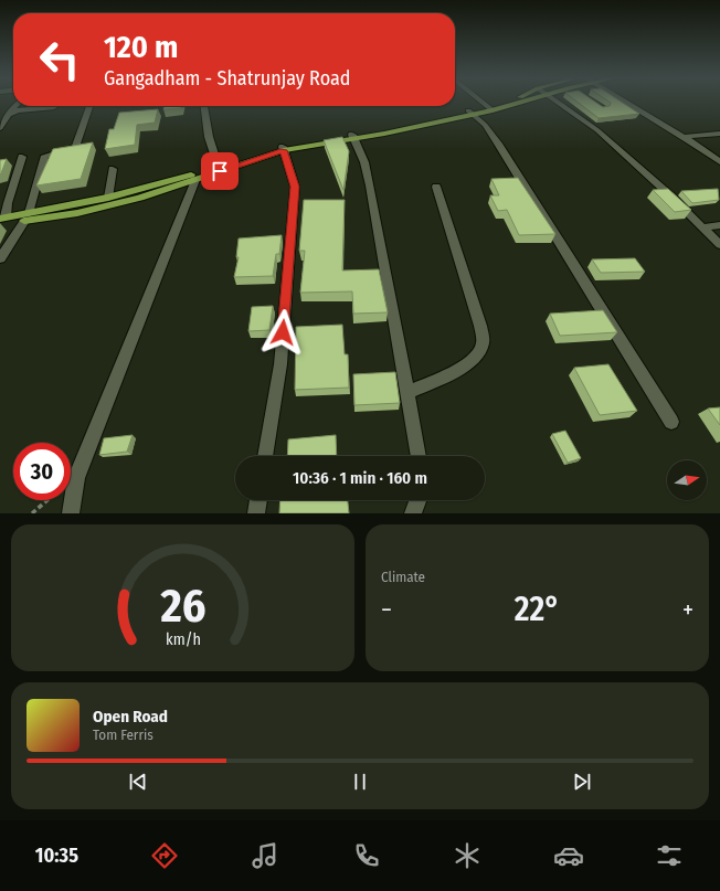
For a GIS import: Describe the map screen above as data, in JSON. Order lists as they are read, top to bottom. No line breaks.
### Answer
{"north":"right","page":{"turn":["120 m","Gangadham - Shatrunjay Road"],"limit":"30","trip":"10:36 · 1 min · 160 m","tile":"Climate","heat":["−","22°","+"],"song":["Open Road","Tom Ferris"],"tabs":"10:35","gauge":["26","km/h"]}}
